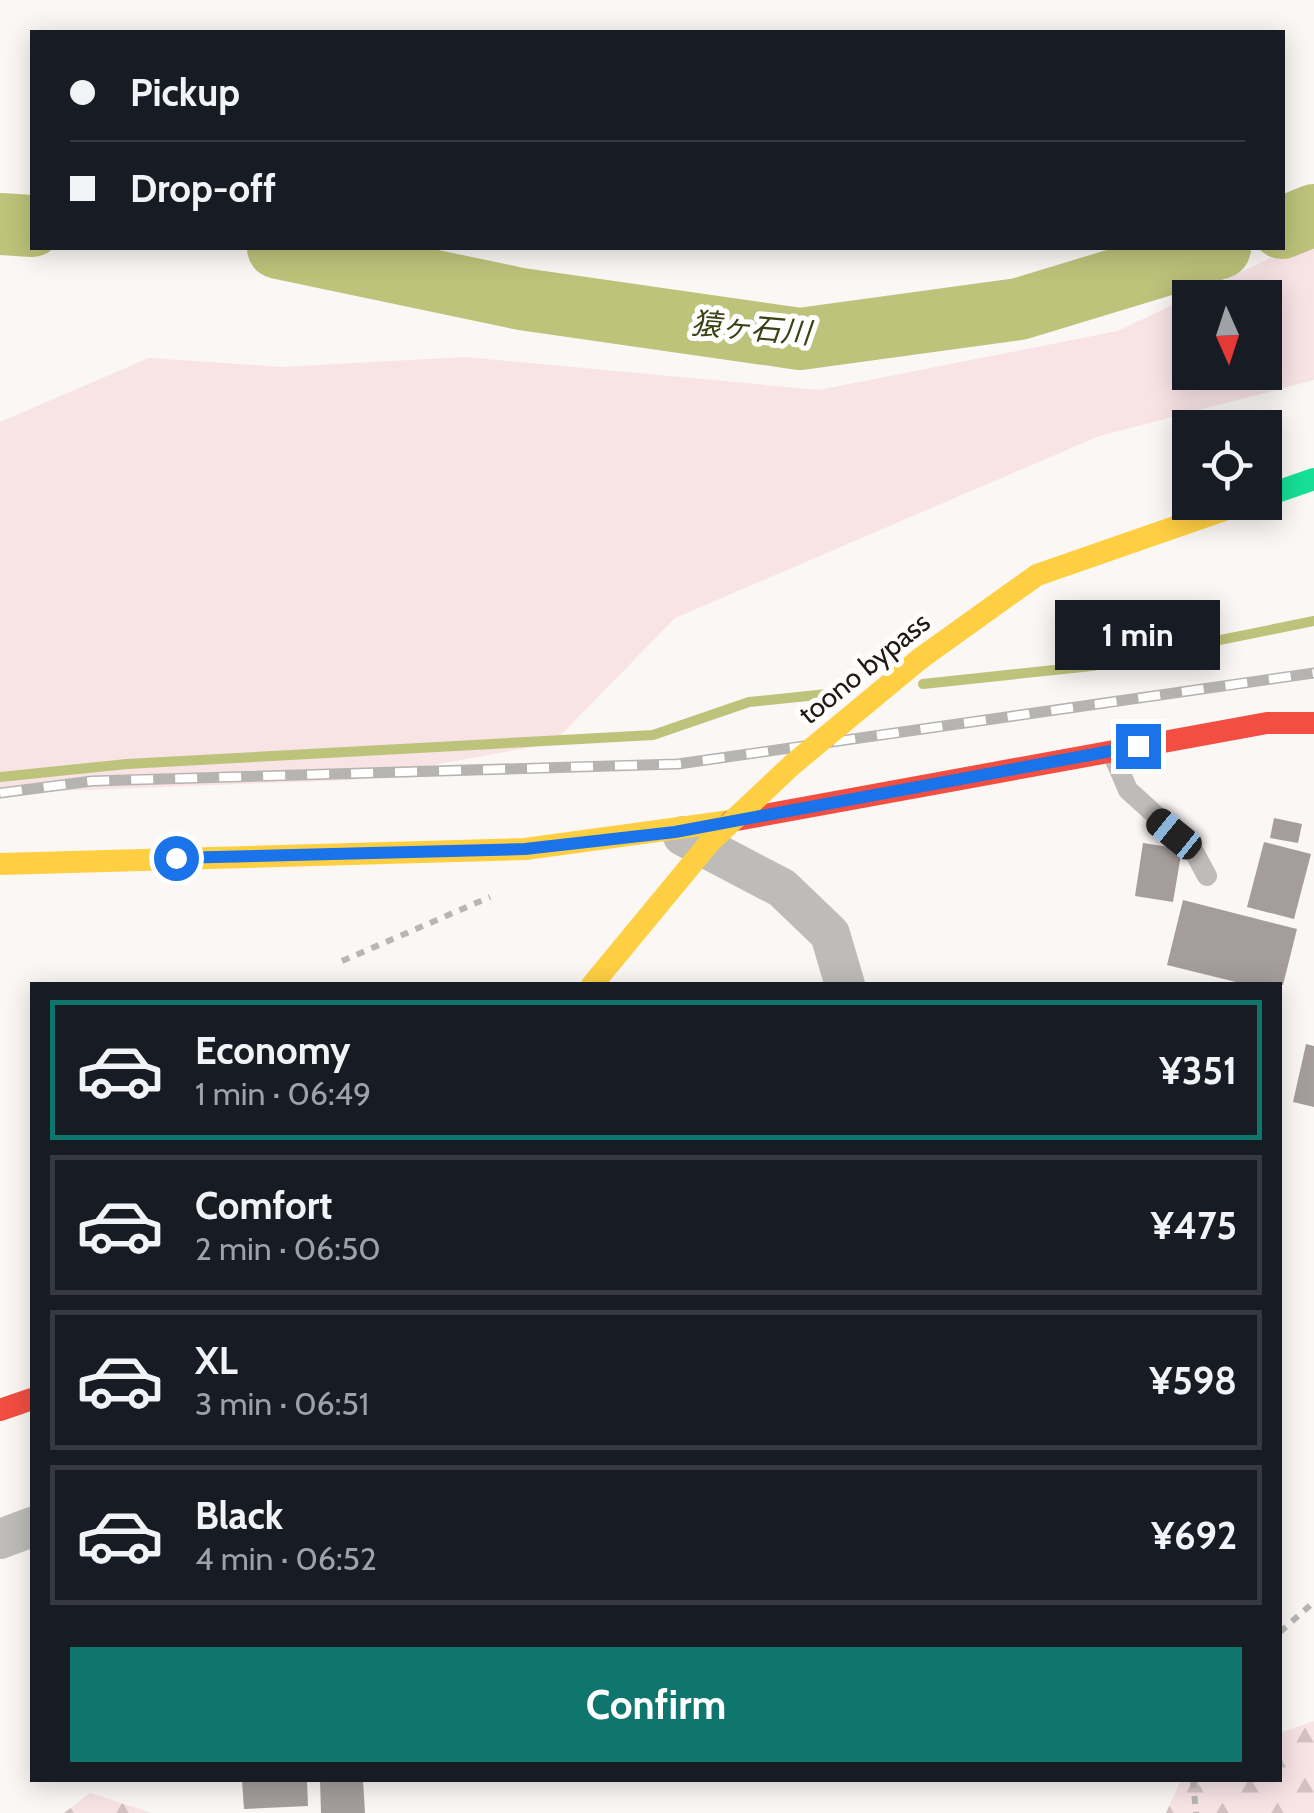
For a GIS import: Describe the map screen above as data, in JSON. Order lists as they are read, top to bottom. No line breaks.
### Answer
{"streets":{"main road":["toono bypass"]},"water":["猿ヶ石川"],"north":"bottom","page":{"banner":["Pickup","Drop-off"],"bubble":"1 min","list":[{"name":"Economy","note":"1 min · 06:49","value":"¥351"},{"name":"Comfort","note":"2 min · 06:50","value":"¥475"},{"name":"XL","note":"3 min · 06:51","value":"¥598"},{"name":"Black","note":"4 min · 06:52","value":"¥692"}],"buttons":"Confirm"}}
